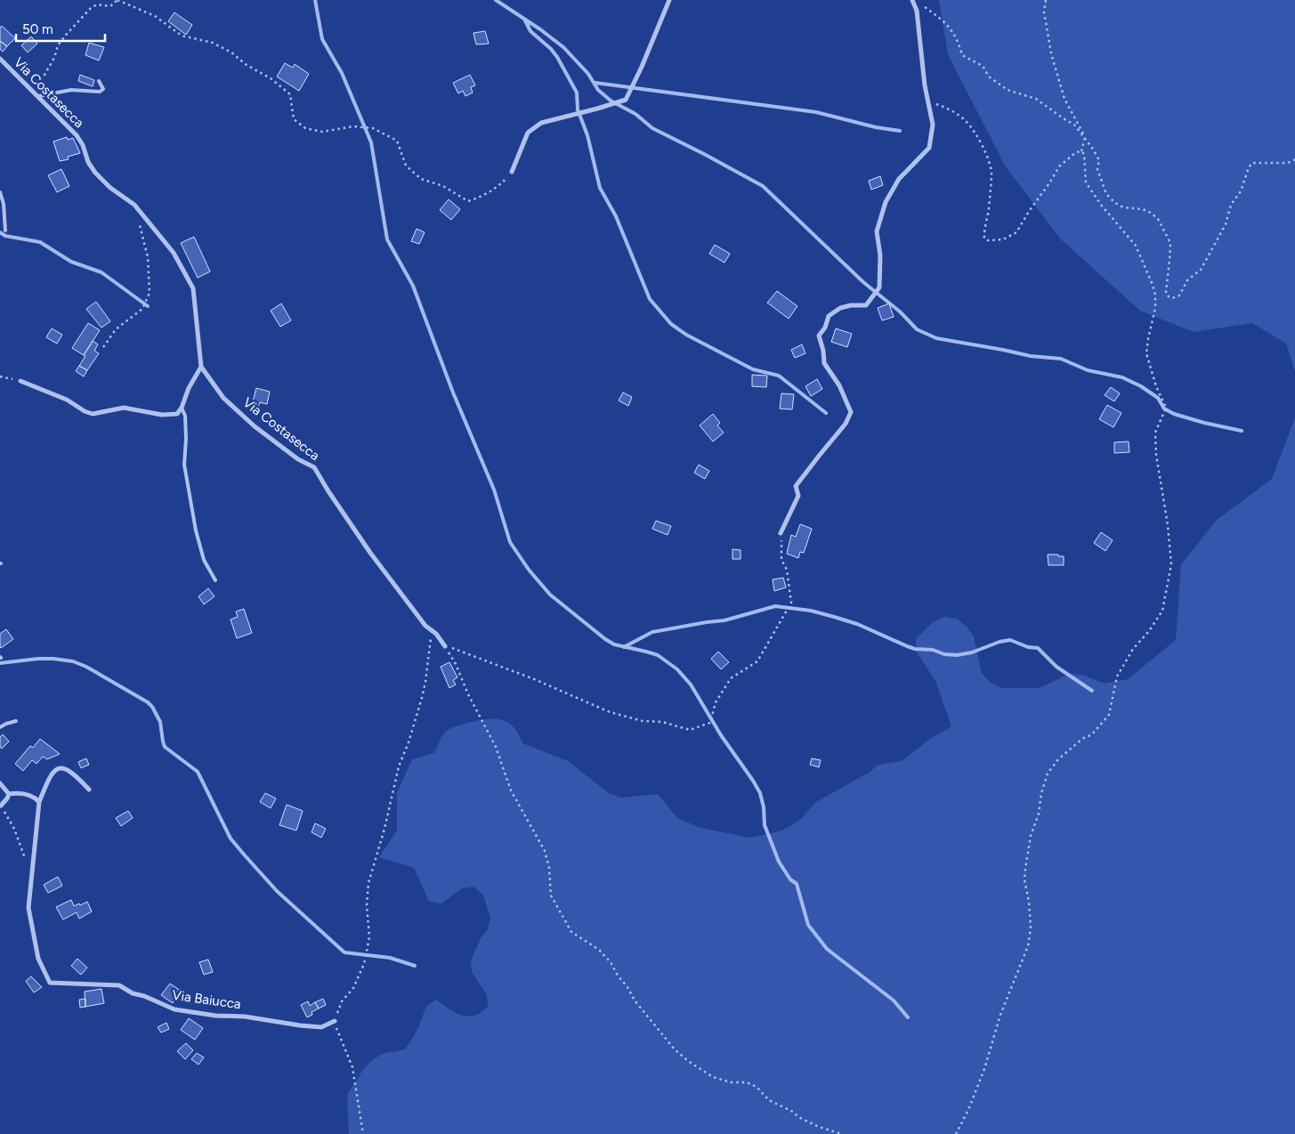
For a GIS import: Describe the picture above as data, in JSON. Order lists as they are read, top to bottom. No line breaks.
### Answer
{"streets":{"street":["Via Costasecca","Via Baiucca"]},"scale_bar":"50 m"}
